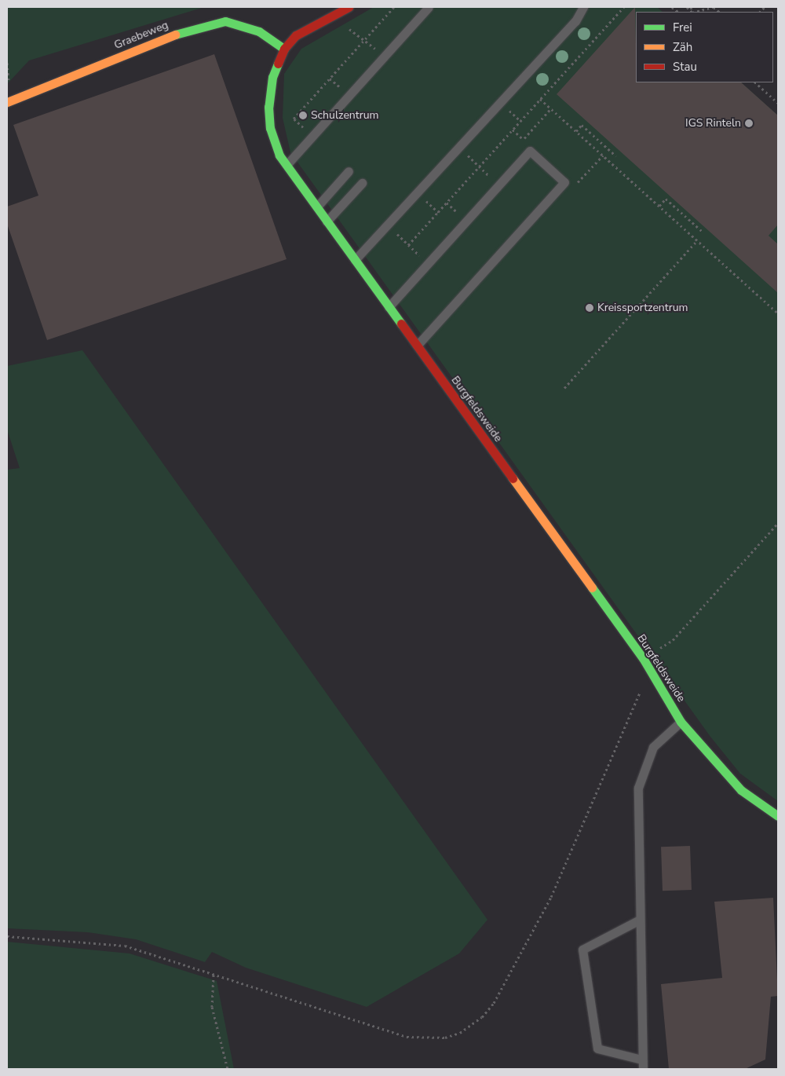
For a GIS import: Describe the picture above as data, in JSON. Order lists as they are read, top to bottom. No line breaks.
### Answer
{"streets":{"street":["Graebeweg","Burgfeldsweide"]},"crossings":[["Graebeweg","Burgfeldsweide"]],"places":["Schulzentrum","IGS Rinteln","Kreissportzentrum"],"legend":["Frei","Zäh","Stau"]}
